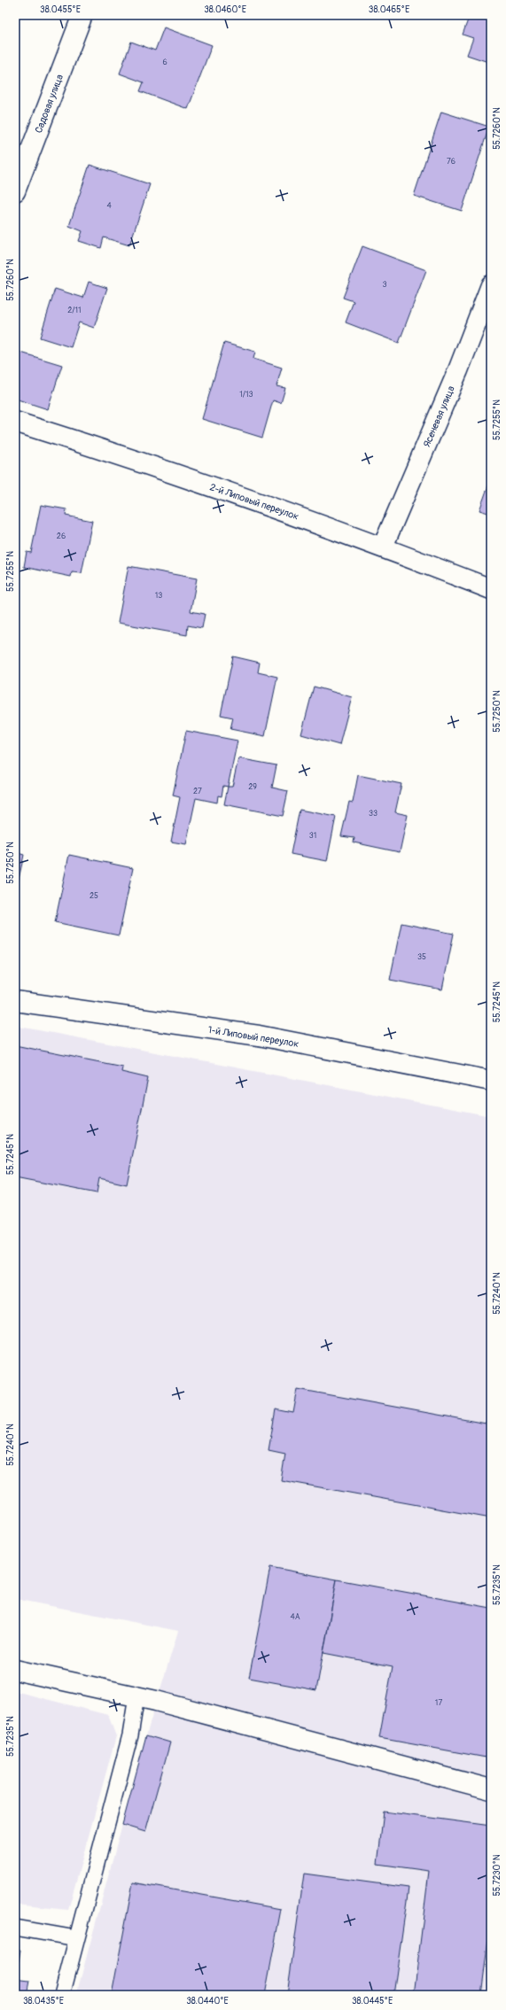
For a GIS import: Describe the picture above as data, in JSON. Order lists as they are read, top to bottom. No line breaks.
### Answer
{"streets":{"street":["Садовая улица","Ясеневая улица","2-й Липовый переулок","1-й Липовый переулок"]},"crossings":[["Ясеневая улица","2-й Липовый переулок"]],"house_numbers":["6","76","4","3","2/11","1/13","26","13","29","27","33","31","25","35","4А","17"],"coordinates":["38.0455°E","38.0460°E","38.0465°E","55.7260°N","55.7255°N","55.7250°N","55.7245°N","55.7240°N","55.7235°N","55.7230°N","38.0435°E","38.0440°E","38.0445°E"]}
